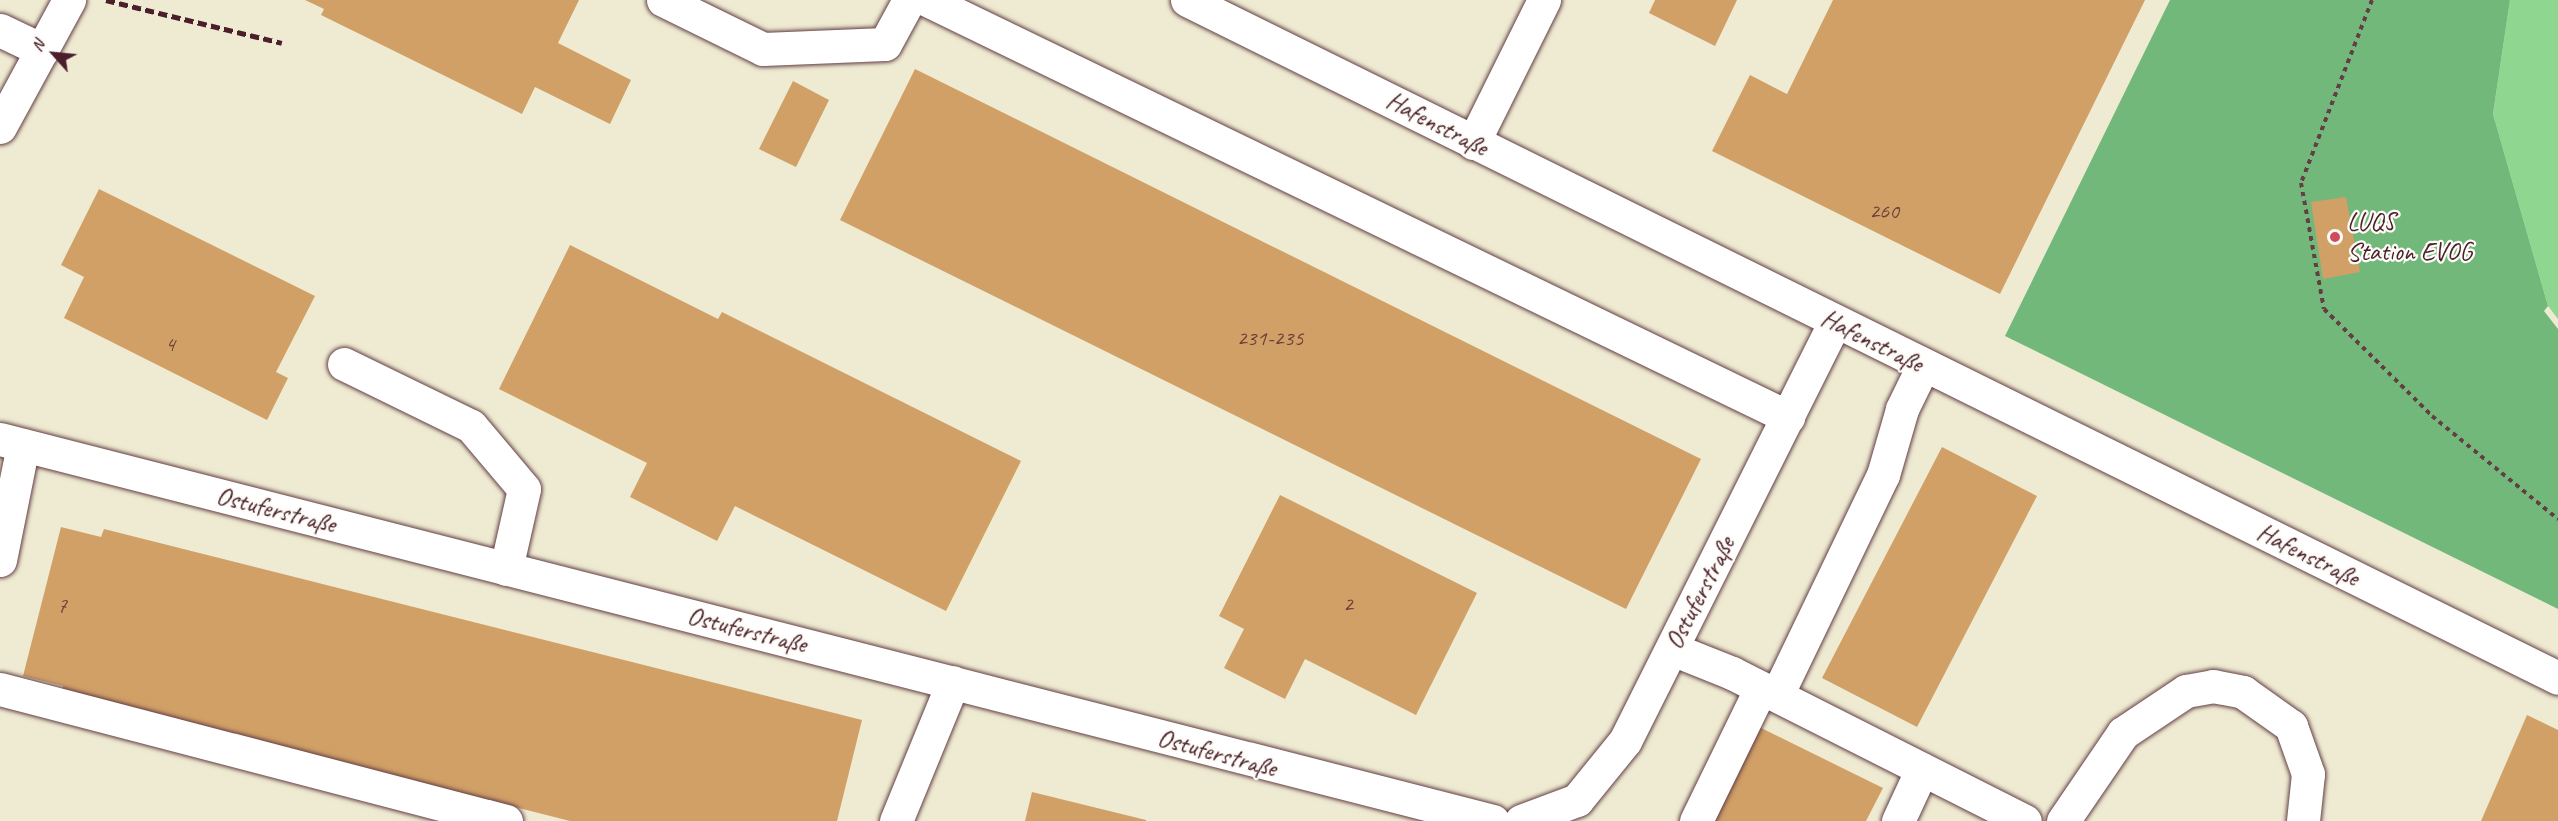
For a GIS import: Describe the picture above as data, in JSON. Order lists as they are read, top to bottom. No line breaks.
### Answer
{"streets":{"street":["Hafenstraße","Ostuferstraße"]},"crossings":[["Hafenstraße","Ostuferstraße"]],"places":["LUQS Station EVOG"],"house_numbers":["260","231-235","4","2","7"],"north":"top left"}
